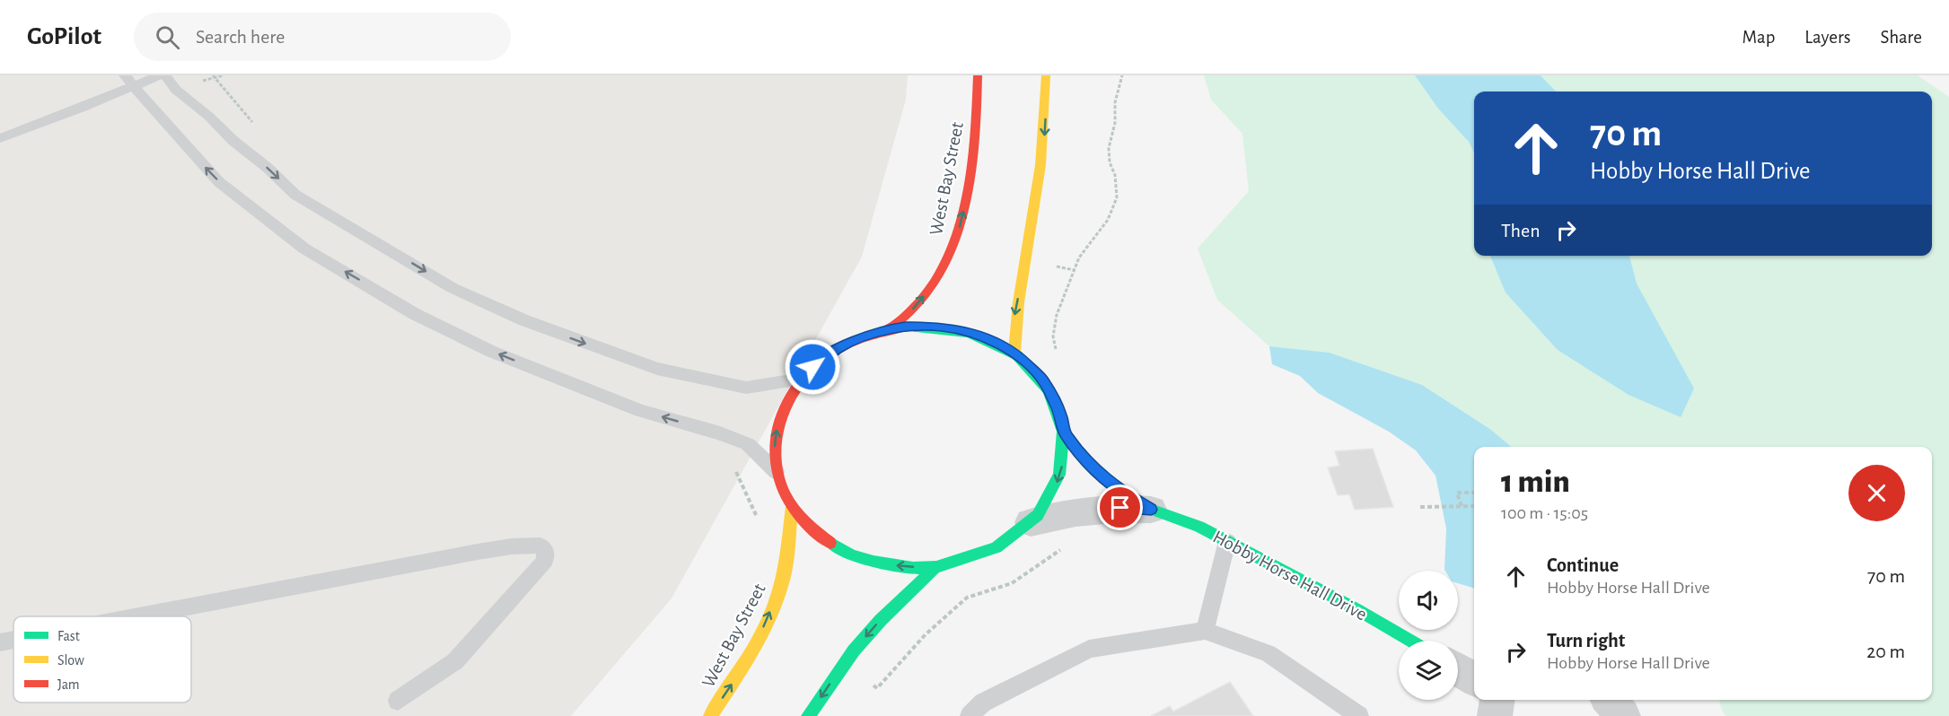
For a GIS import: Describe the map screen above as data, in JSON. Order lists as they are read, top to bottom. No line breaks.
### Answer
{"streets":{"main road":["West Bay Street","Hobby Horse Hall Drive"]},"legend":["Fast","Slow","Jam"],"page":{"header":"GoPilot","search":"Search here","nav":["Map","Layers","Share"],"turn":["70 m","Hobby Horse Hall Drive"],"then":"Then","heading":["1 min","100 m · 15:05"],"list":[{"name":"Continue","note":"Hobby Horse Hall Drive","value":"70 m"},{"name":"Turn right","note":"Hobby Horse Hall Drive","value":"20 m"}]}}
